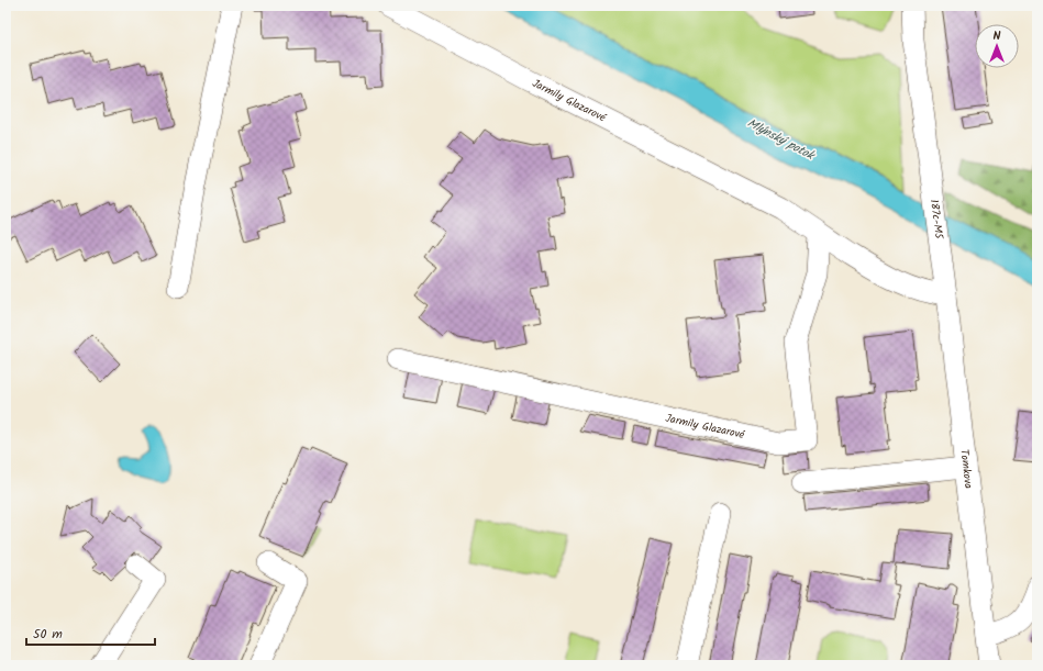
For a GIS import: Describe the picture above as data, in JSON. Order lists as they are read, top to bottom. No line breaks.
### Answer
{"streets":{"street":["Jarmily Glazarové","187c-M5","Tomkova"]},"crossings":[["Jarmily Glazarové","Tomkova"],["187c-M5","Tomkova"]],"water":["Mlýnský potok"],"scale_bar":"50 m","north":"top"}
